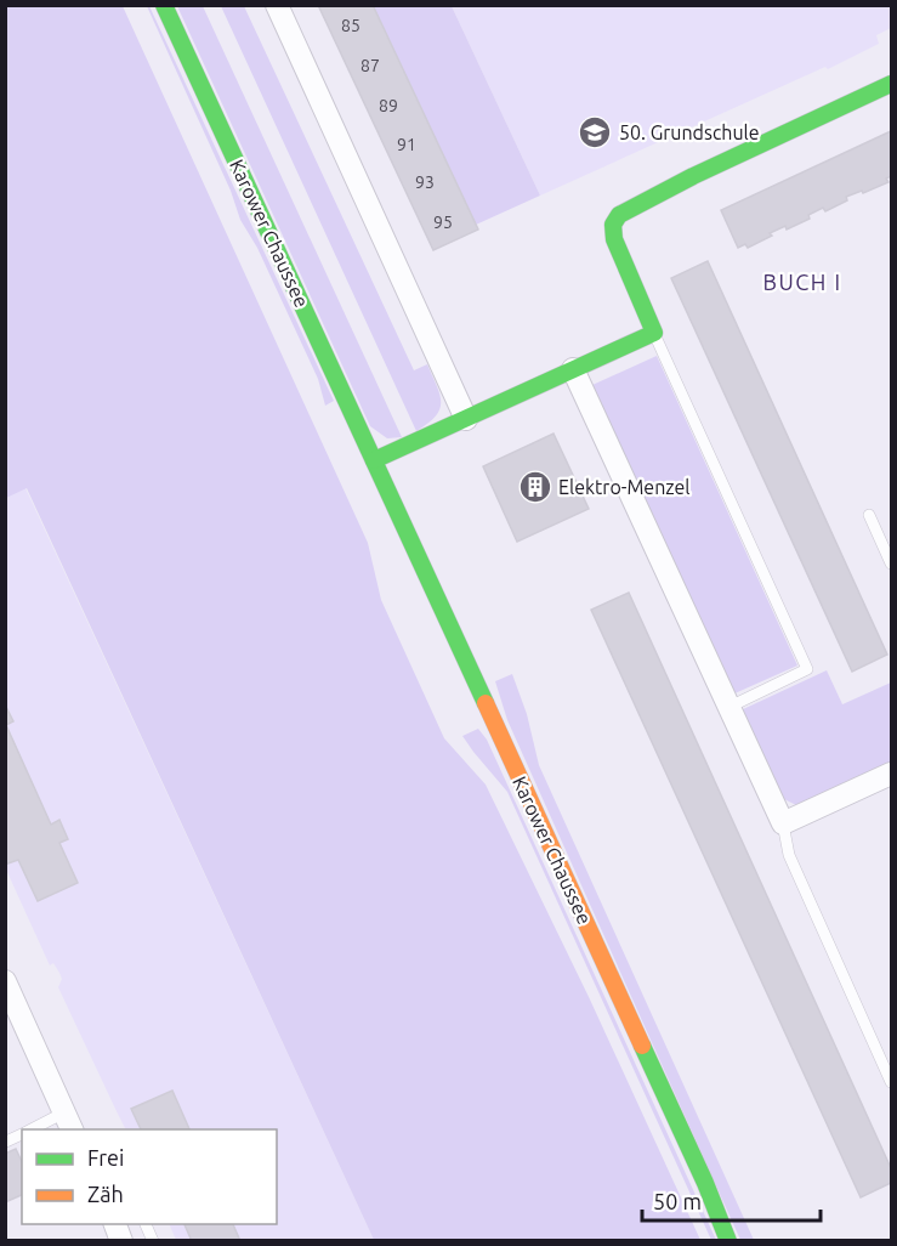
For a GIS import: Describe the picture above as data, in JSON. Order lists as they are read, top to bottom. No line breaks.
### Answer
{"streets":{"main road":["Karower Chaussee"]},"districts":["BUCH I"],"places":{"school or university":["50. Grundschule"],"building":["Elektro-Menzel"]},"house_numbers":["85","87","89","91","93","95"],"legend":["Frei","Zäh"],"scale_bar":"50 m"}
